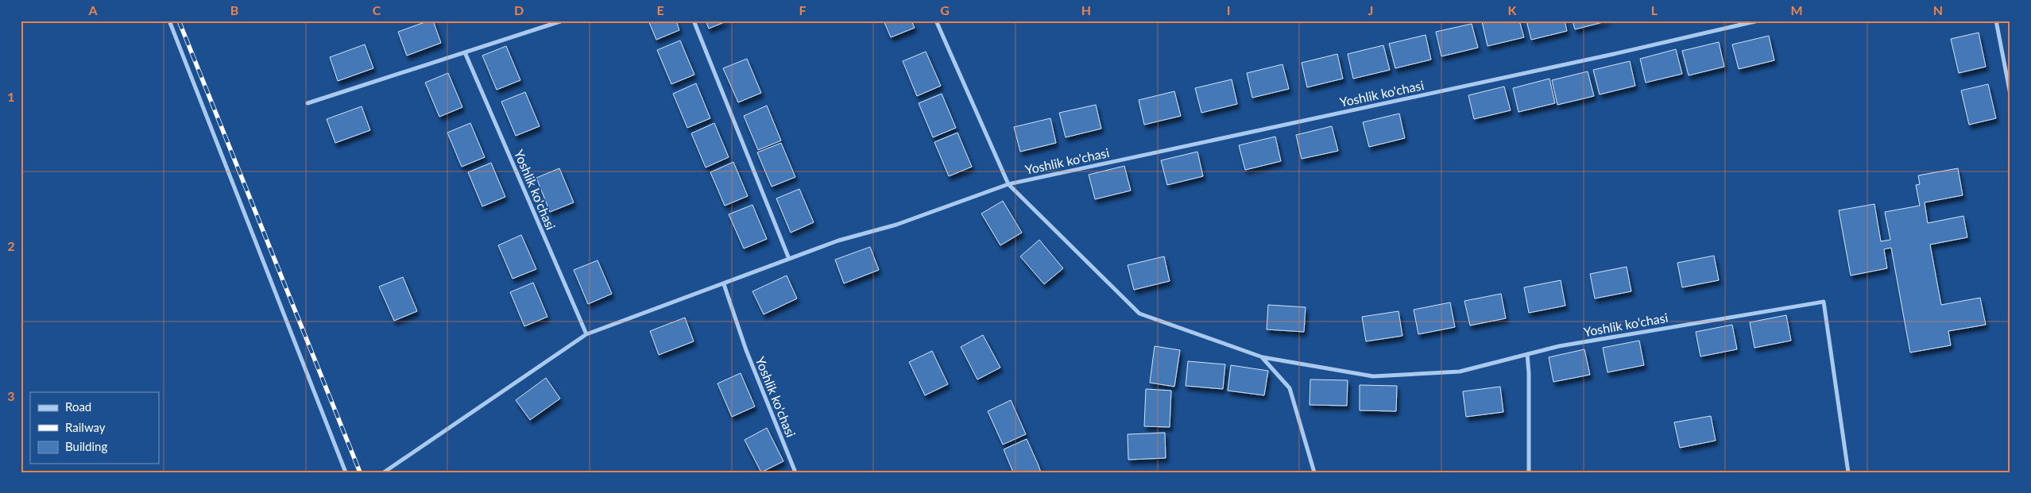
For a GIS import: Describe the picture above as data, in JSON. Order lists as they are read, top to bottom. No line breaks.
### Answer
{"streets":{"street":["Yoshlik ko'chasi"]},"legend":["Road","Railway","Building"],"grid":{"columns":["A","B","C","D","E","F","G","H","I","J","K","L","M","N"],"rows":["1","2","3"]}}
